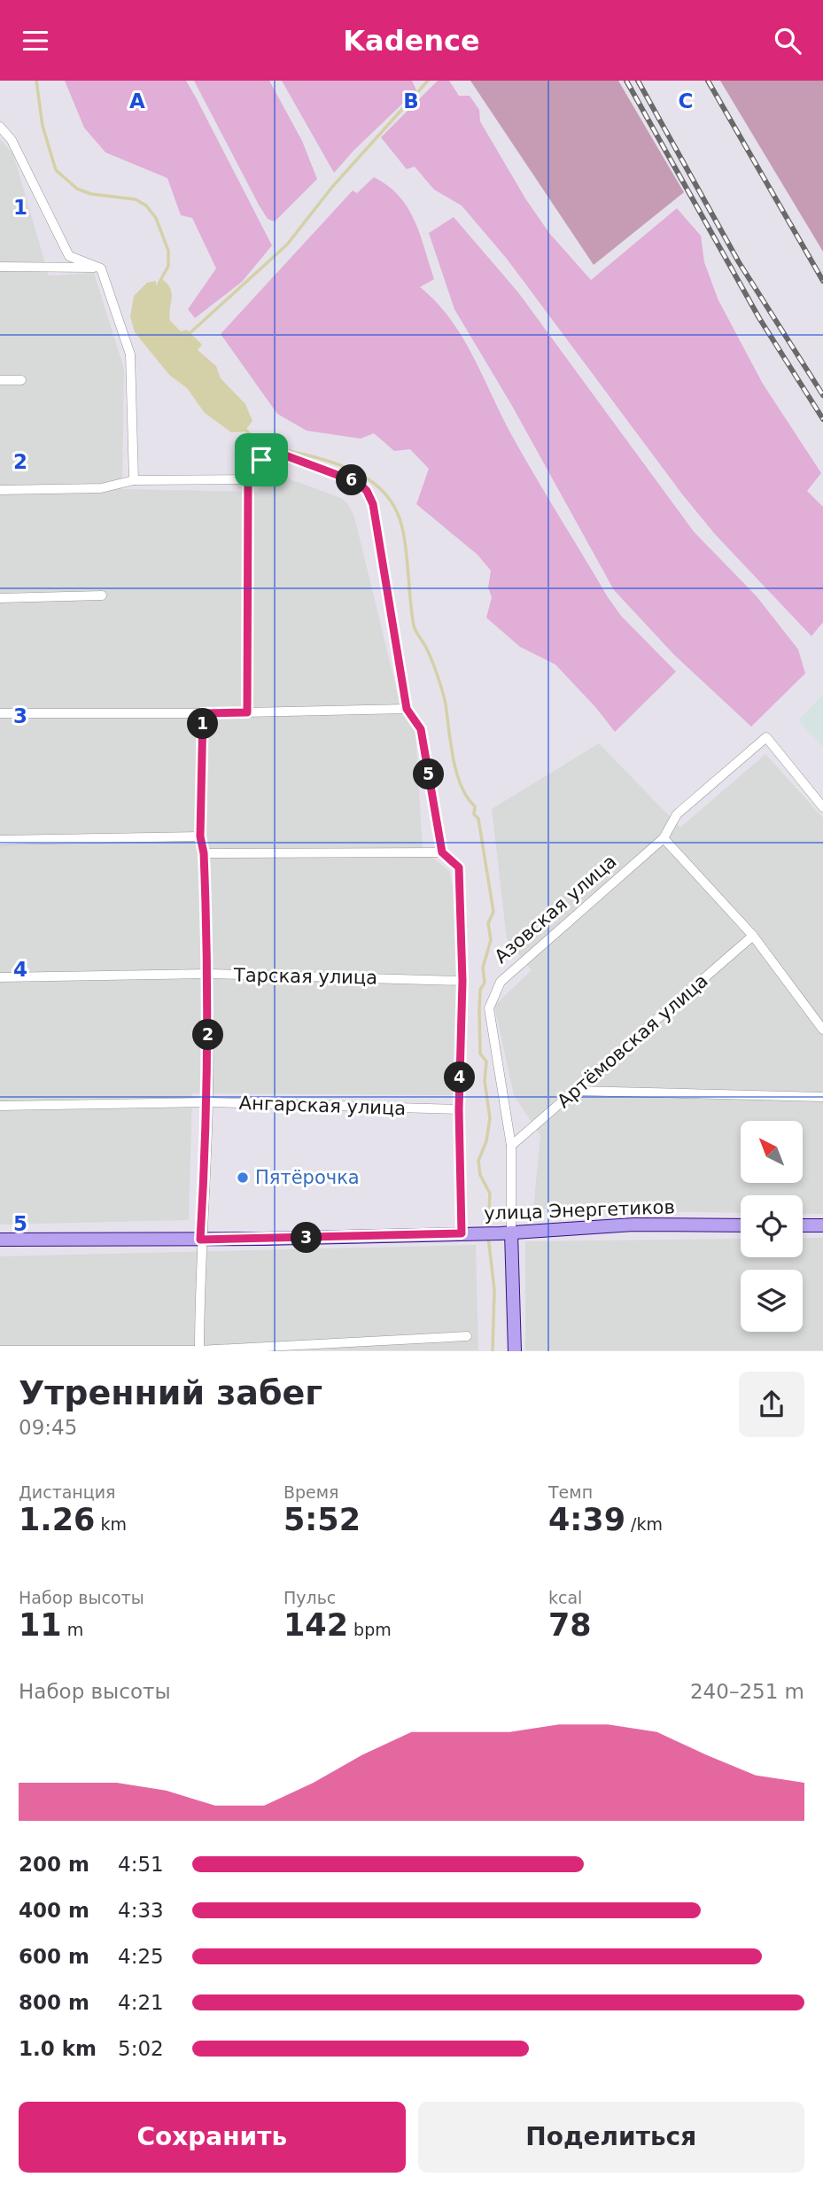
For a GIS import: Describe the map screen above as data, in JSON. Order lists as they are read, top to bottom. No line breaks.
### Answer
{"streets":{"main road":["Азовская улица","улица Энергетиков"],"street":["Тарская улица","Артёмовская улица","Ангарская улица"]},"crossings":[["Азовская улица","Артёмовская улица"],["Азовская улица","улица Энергетиков"]],"places":["Пятёрочка"],"north":"top left","page":{"header":"Kadence","pins":["6","1","5","2","4","3"],"heading":["Утренний забег","09:45"],"stats":[["Дистанция","1.26 km"],["Время","5:52"],["Темп","4:39 /km"],["Набор высоты","11 m"],["Пульс","142 bpm"],["kcal","78"]],"chart":["Набор высоты","240–251 m"],"list":[{"name":"200 m","note":"4:51"},{"name":"400 m","note":"4:33"},{"name":"600 m","note":"4:25"},{"name":"800 m","note":"4:21"},{"name":"1.0 km","note":"5:02"}],"buttons":["Сохранить","Поделиться"]},"grid":{"columns":["A","B","C"],"rows":["1","2","3","4","5"]}}
